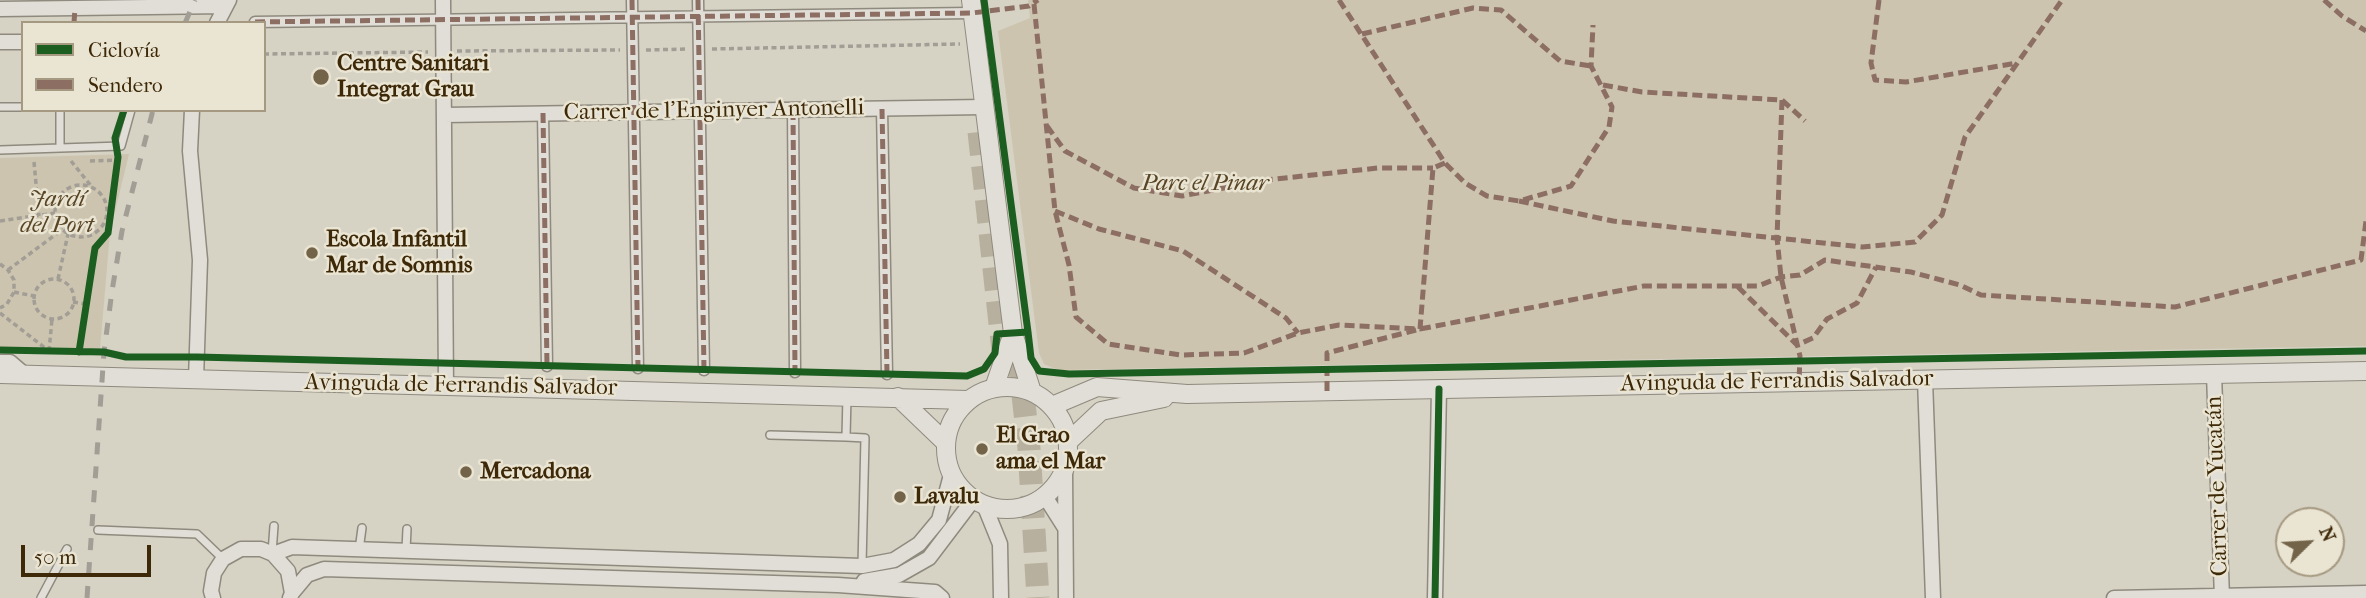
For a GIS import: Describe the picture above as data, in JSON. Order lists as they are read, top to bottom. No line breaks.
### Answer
{"streets":{"street":["Carrer de l'Enginyer Antonelli","Avinguda de Ferrandis Salvador","Carrer de Yucatán"]},"crossings":[["Avinguda de Ferrandis Salvador","Carrer de Yucatán"]],"parks":["Parc el Pinar","Jardí del Port"],"places":["Centre Sanitari Integrat Grau","Escola Infantil Mar de Somnis","El Grao ama el Mar","Mercadona","Lavalu"],"legend":["Ciclovía","Sendero"],"scale_bar":"50 m","north":"top right"}
